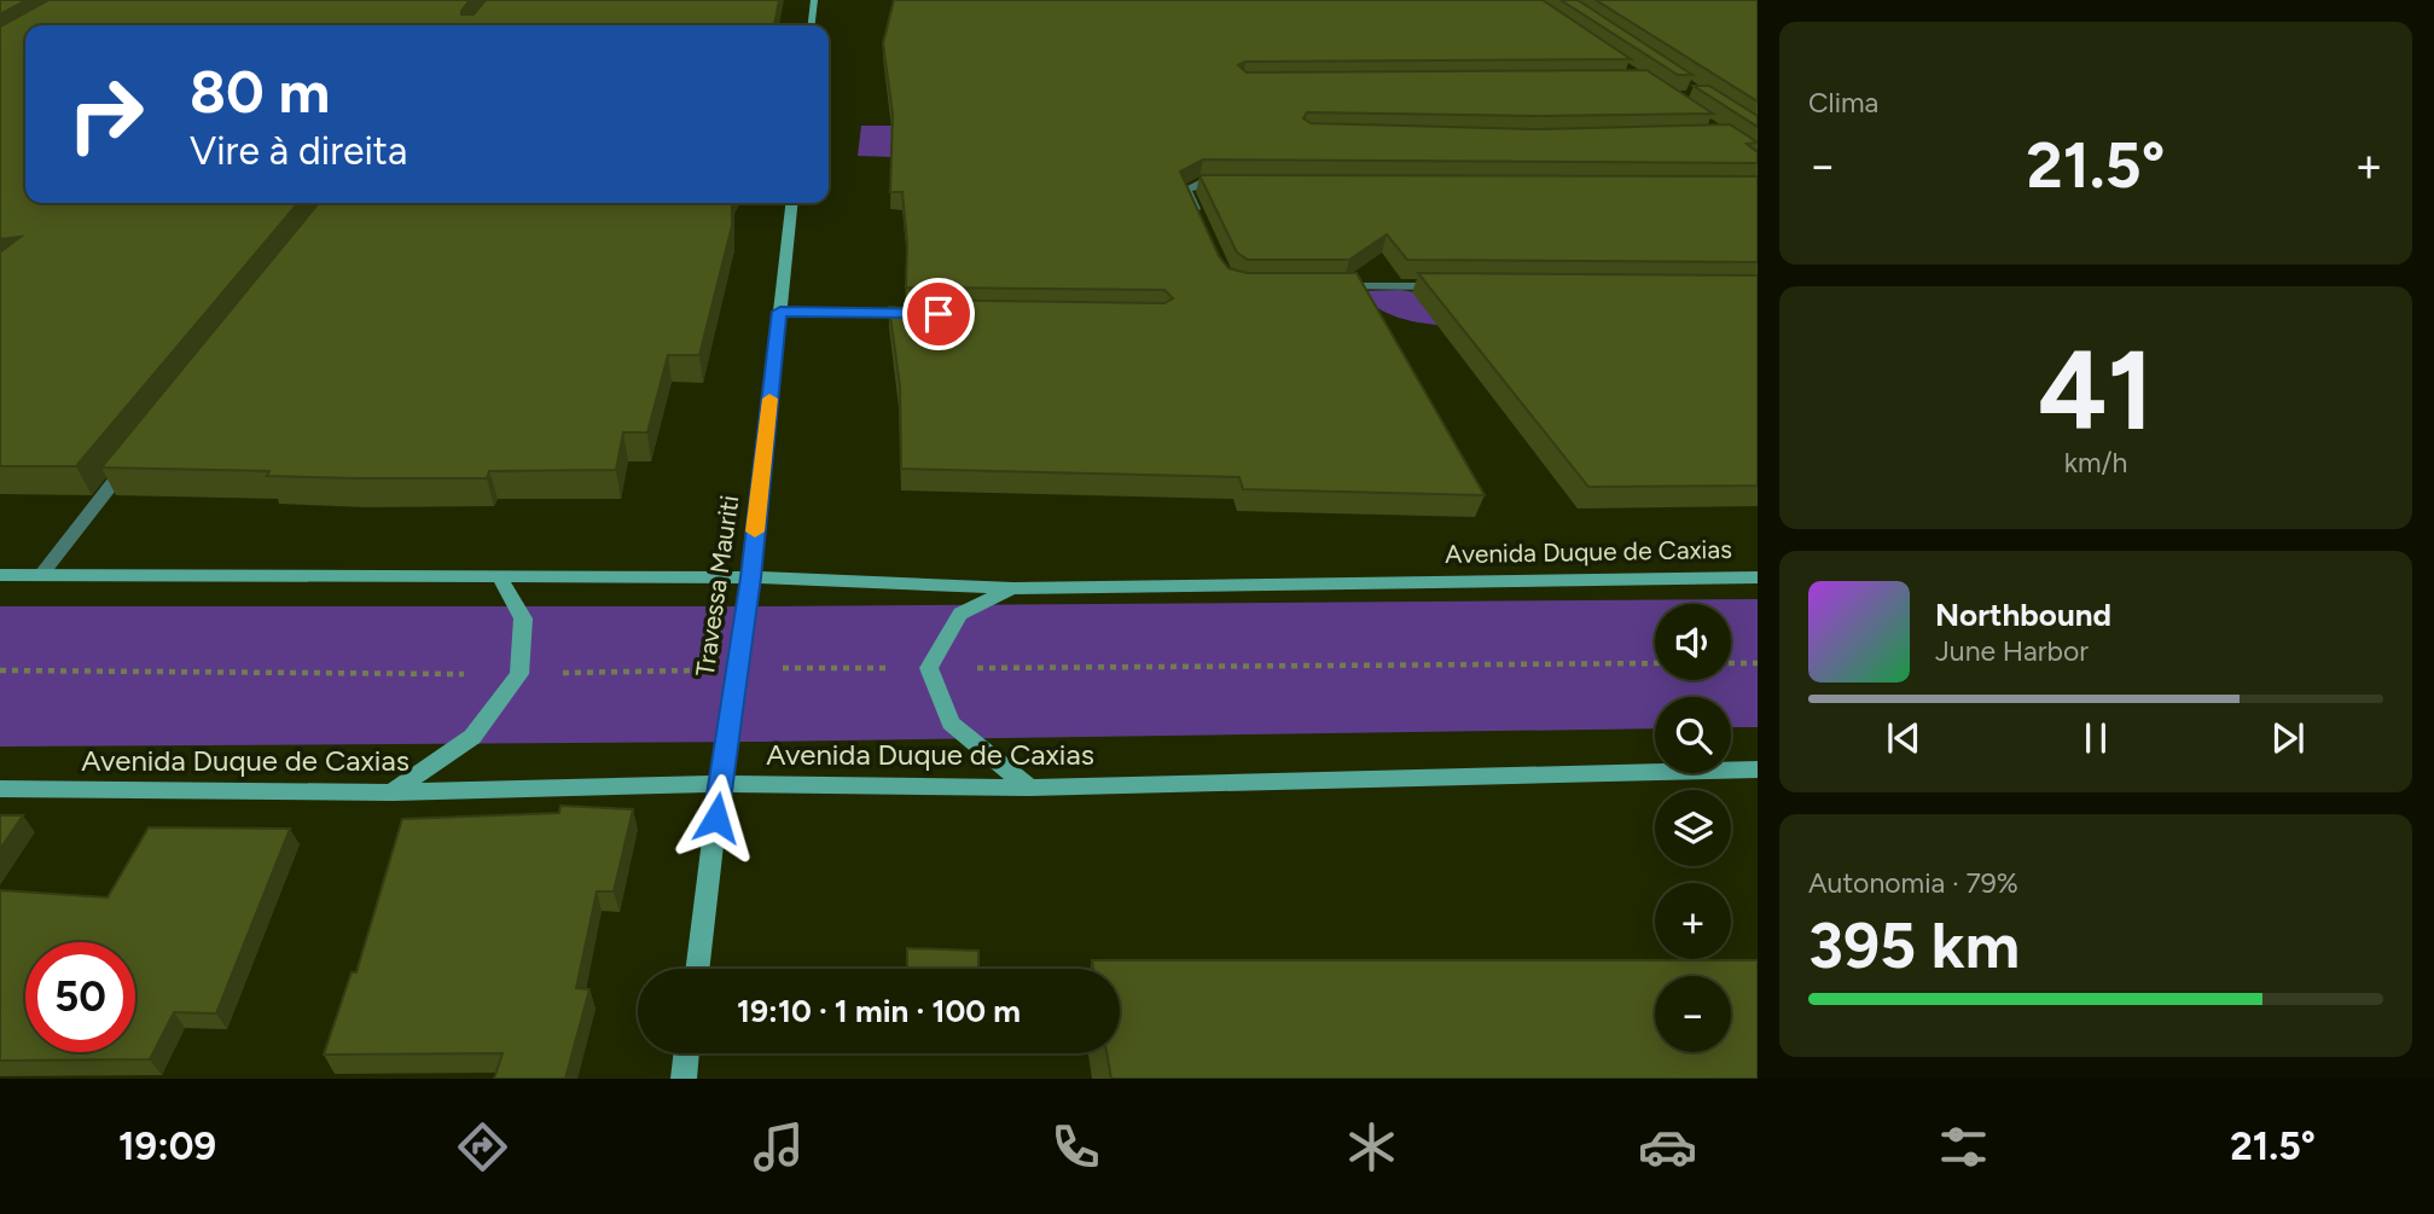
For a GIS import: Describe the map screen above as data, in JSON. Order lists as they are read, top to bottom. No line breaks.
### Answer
{"streets":{"main road":["Avenida Duque de Caxias","Travessa Mauriti"]},"crossings":[["Avenida Duque de Caxias","Travessa Mauriti"]],"page":{"tile":["Clima",["41","km/h"],["Autonomia · 79%","395 km"]],"turn":["80 m","Vire à direita"],"heat":["−","21.5°","+"],"song":["Northbound","June Harbor"],"map_buttons":["+","−"],"limit":"50","trip":"19:10 · 1 min · 100 m","tabs":["19:09","21.5°"]}}
